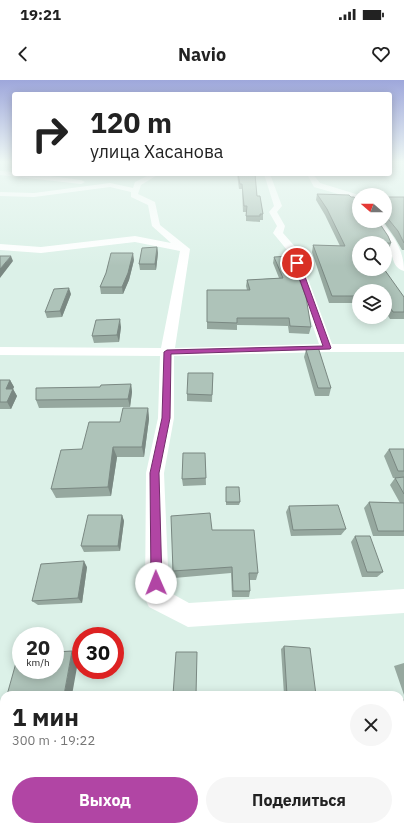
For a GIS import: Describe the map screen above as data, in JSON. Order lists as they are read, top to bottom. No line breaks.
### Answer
{"north":"left","page":{"status":"19:21","header":"Navio","turn":["120 m","улица Хасанова"],"speed":"20 km/h","limit":"30","heading":["1 мин","300 m · 19:22"],"buttons":["Выход","Поделиться"]}}
